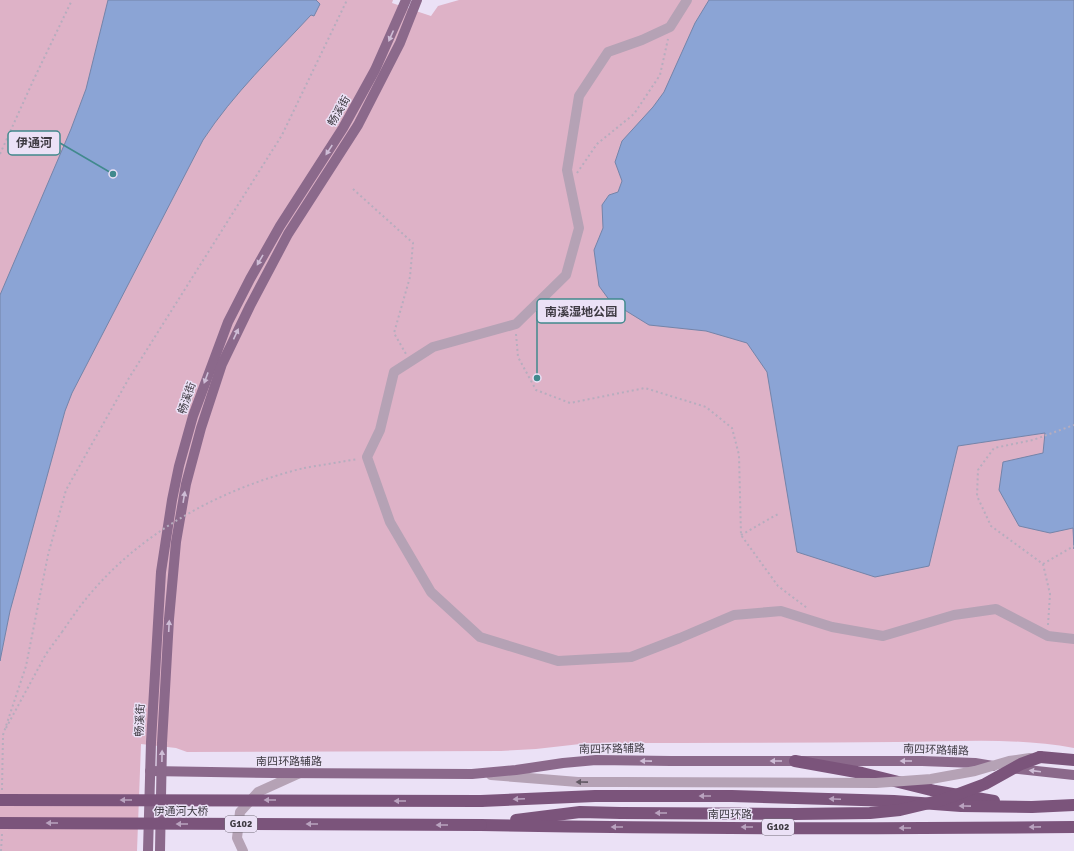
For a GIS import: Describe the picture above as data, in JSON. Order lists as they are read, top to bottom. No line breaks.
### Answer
{"streets":{"highway":["伊通河大桥","南四环路","G102"],"main road":["畅溪街","南四环路辅路"]},"crossings":[["畅溪街","南四环路辅路"],["伊通河大桥","南四环路"]],"one_way":["南四环路辅路"],"places":["伊通河","南溪湿地公园"]}
